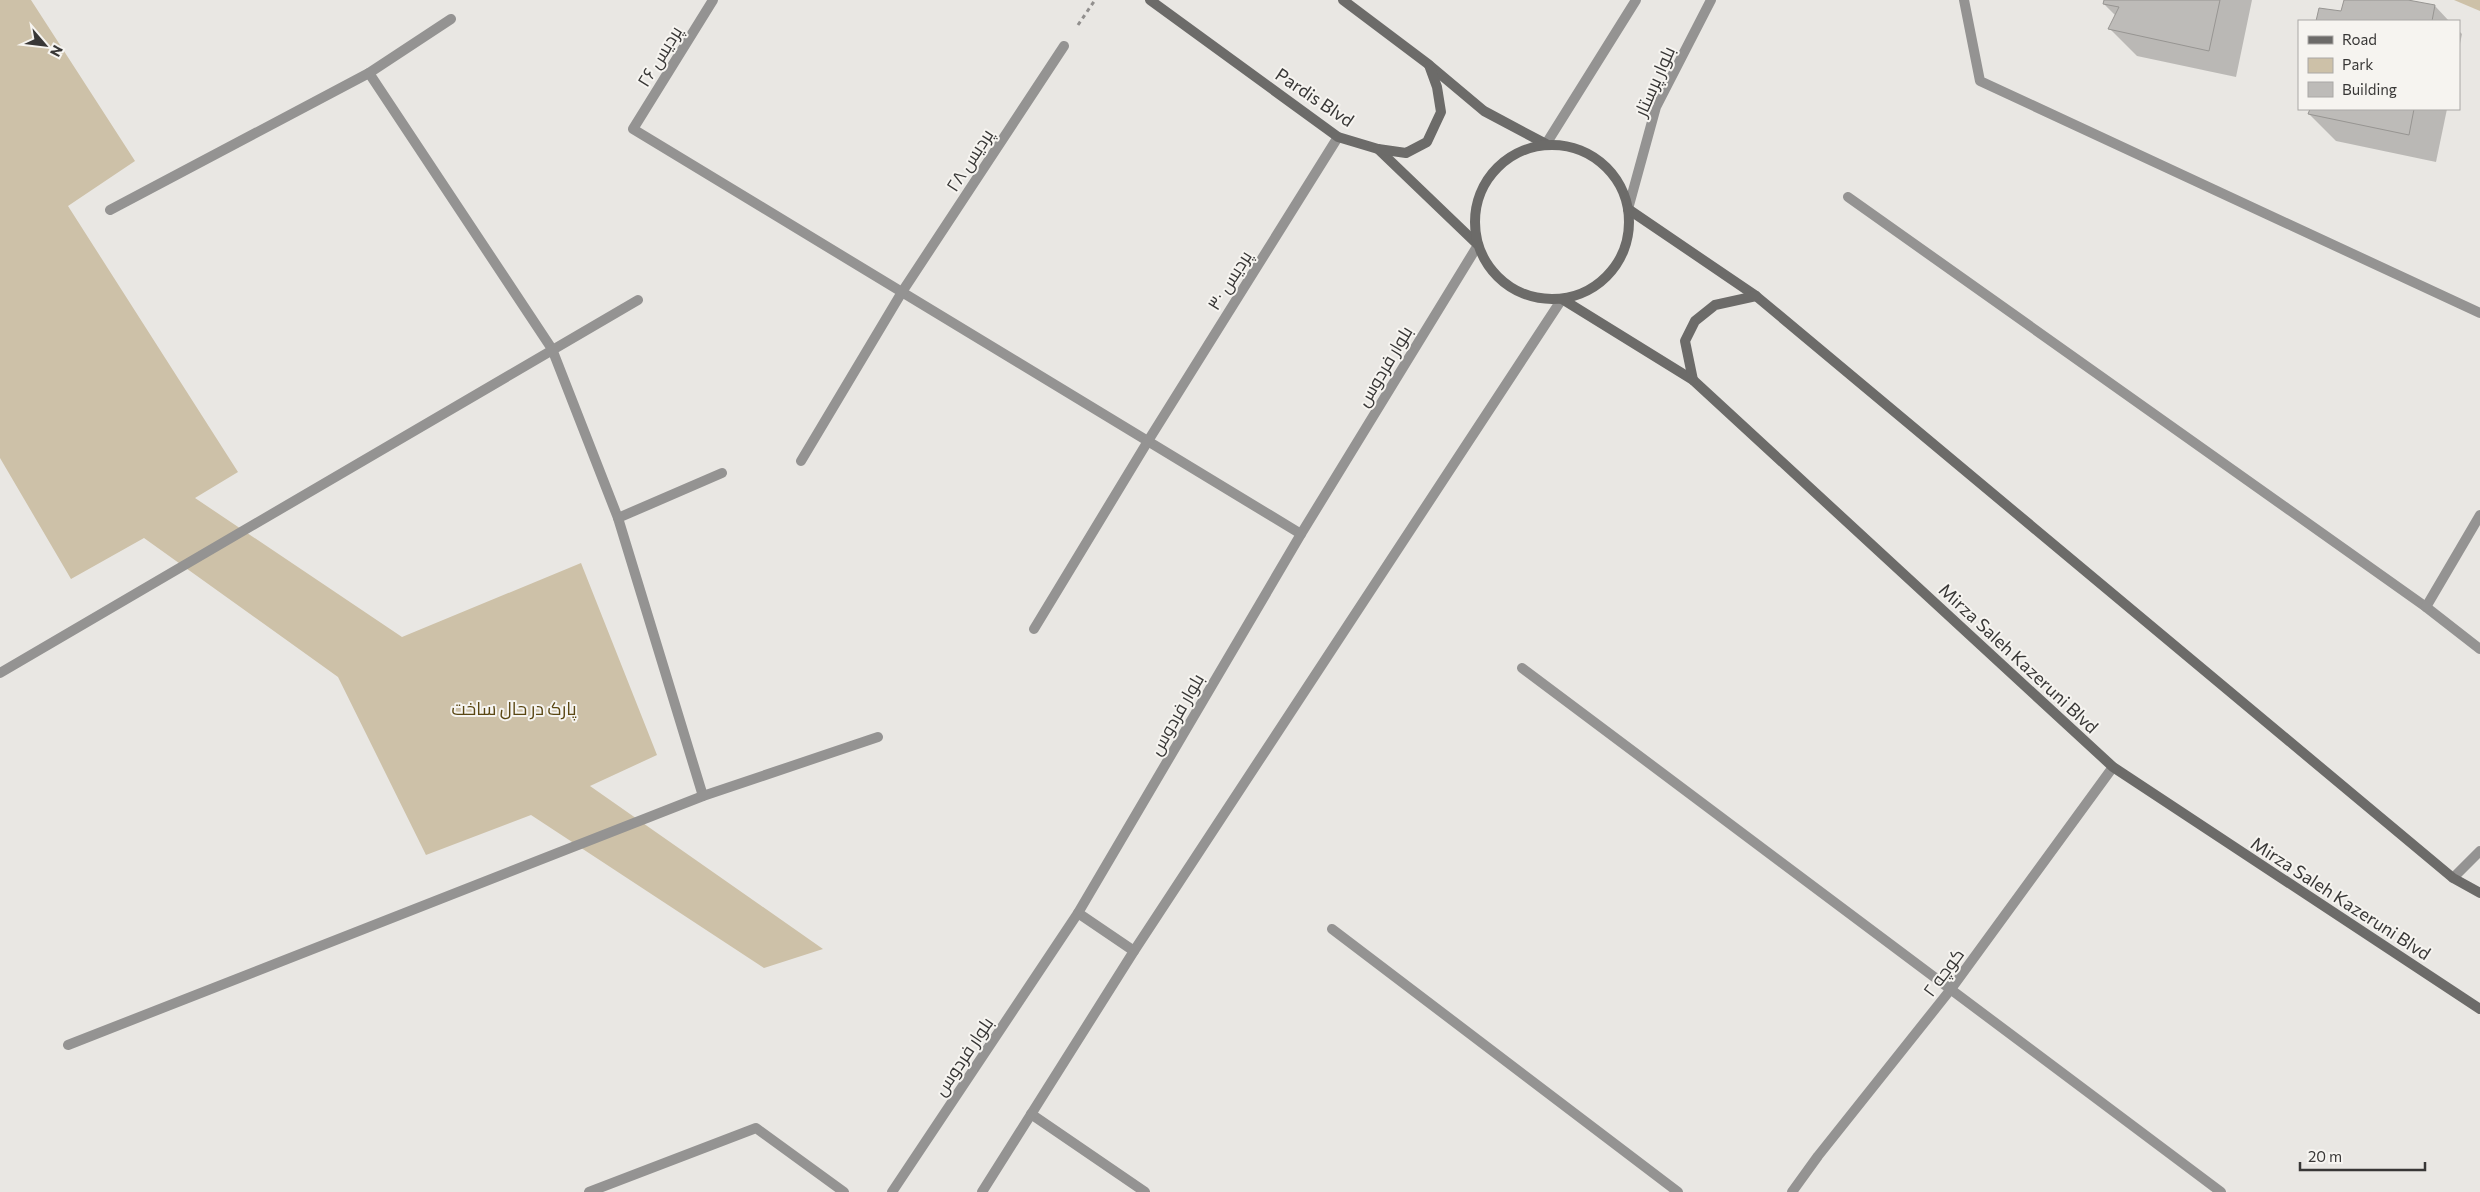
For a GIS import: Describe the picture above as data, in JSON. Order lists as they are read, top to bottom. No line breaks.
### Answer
{"streets":{"main road":["Pardis Blvd","Mirza Saleh Kazeruni Blvd"],"street":["پردیس ۲۶","بلوار پرستار","پردیس ۲۸","پردیس ۳۰","بلوار فردوس","کوچه ۲"]},"crossings":[["پردیس ۲۶","پردیس ۲۸"],["بلوار پرستار","Pardis Blvd"],["بلوار پرستار","بلوار فردوس"],["بلوار پرستار","Mirza Saleh Kazeruni Blvd"],["Pardis Blvd","پردیس ۳۰"],["Pardis Blvd","بلوار فردوس"],["Pardis Blvd","Mirza Saleh Kazeruni Blvd"],["بلوار فردوس","Mirza Saleh Kazeruni Blvd"],["Mirza Saleh Kazeruni Blvd","کوچه ۲"]],"parks":["پارک در حال ساخت"],"legend":["Road","Park","Building"],"scale_bar":"20 m","north":"bottom right"}
